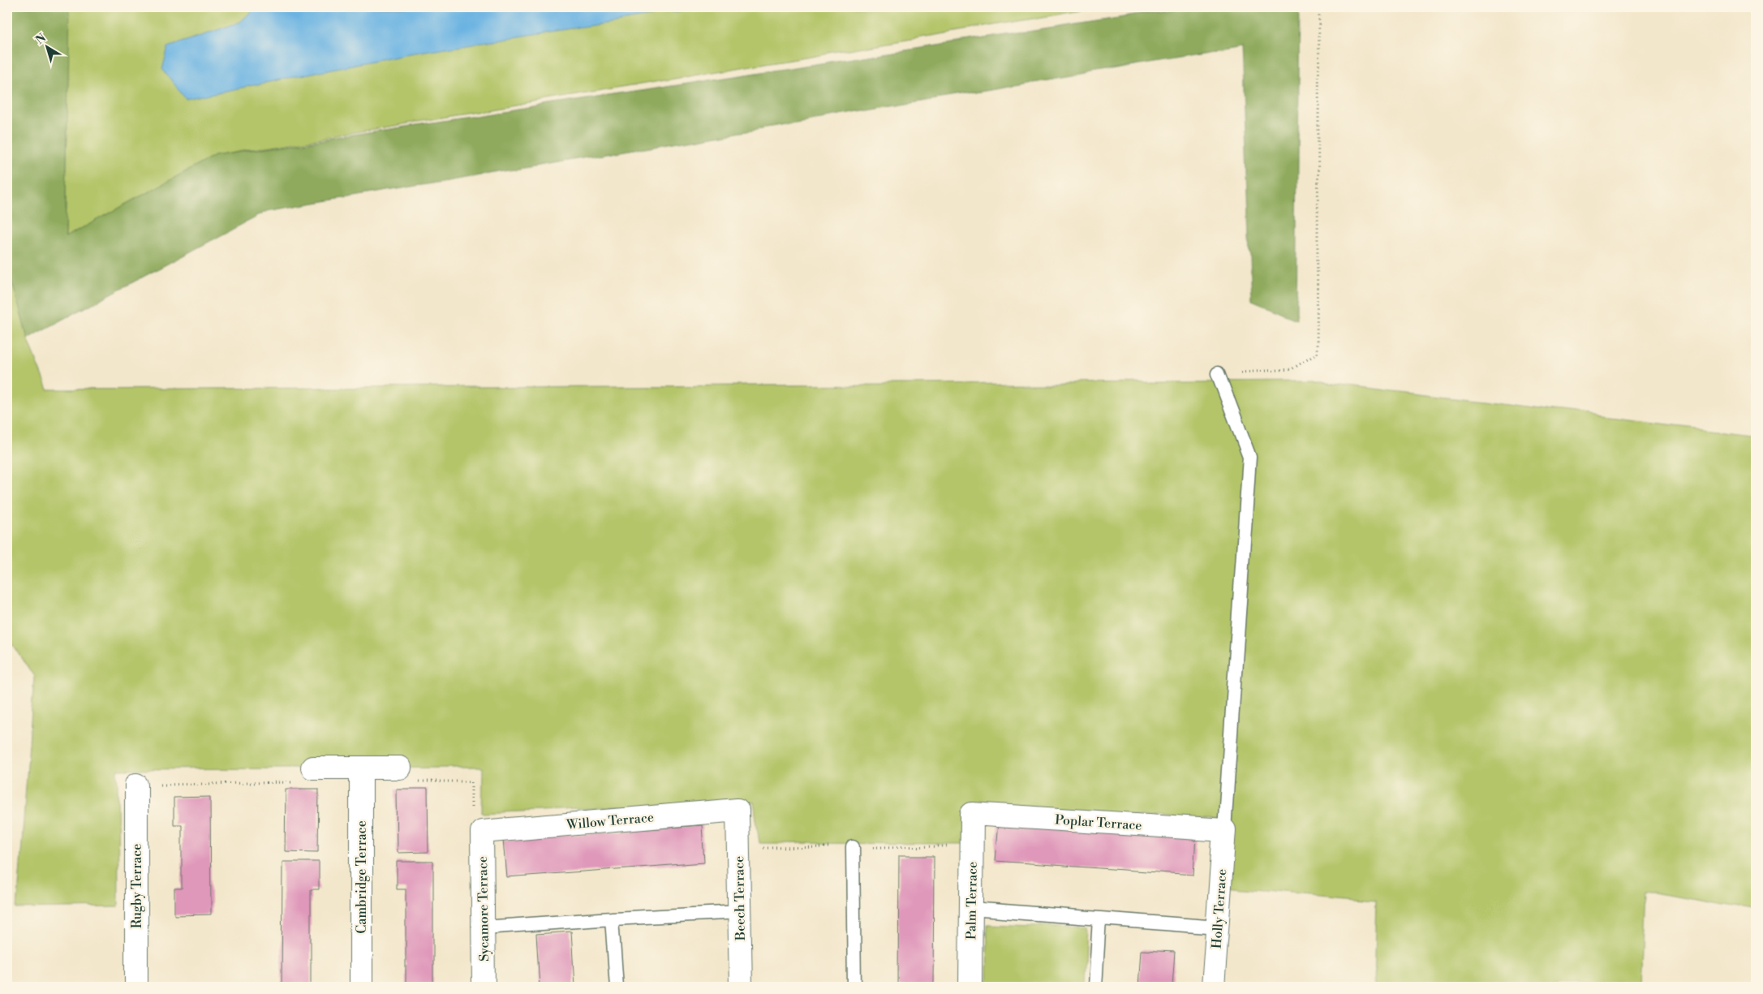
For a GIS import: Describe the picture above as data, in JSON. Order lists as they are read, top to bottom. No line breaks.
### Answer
{"streets":{"street":["Willow Terrace","Poplar Terrace","Cambridge Terrace","Rugby Terrace","Beech Terrace","Palm Terrace","Sycamore Terrace","Holly Terrace"]},"crossings":[["Willow Terrace","Beech Terrace"],["Willow Terrace","Sycamore Terrace"],["Poplar Terrace","Palm Terrace"],["Poplar Terrace","Holly Terrace"]],"north":"top left"}
